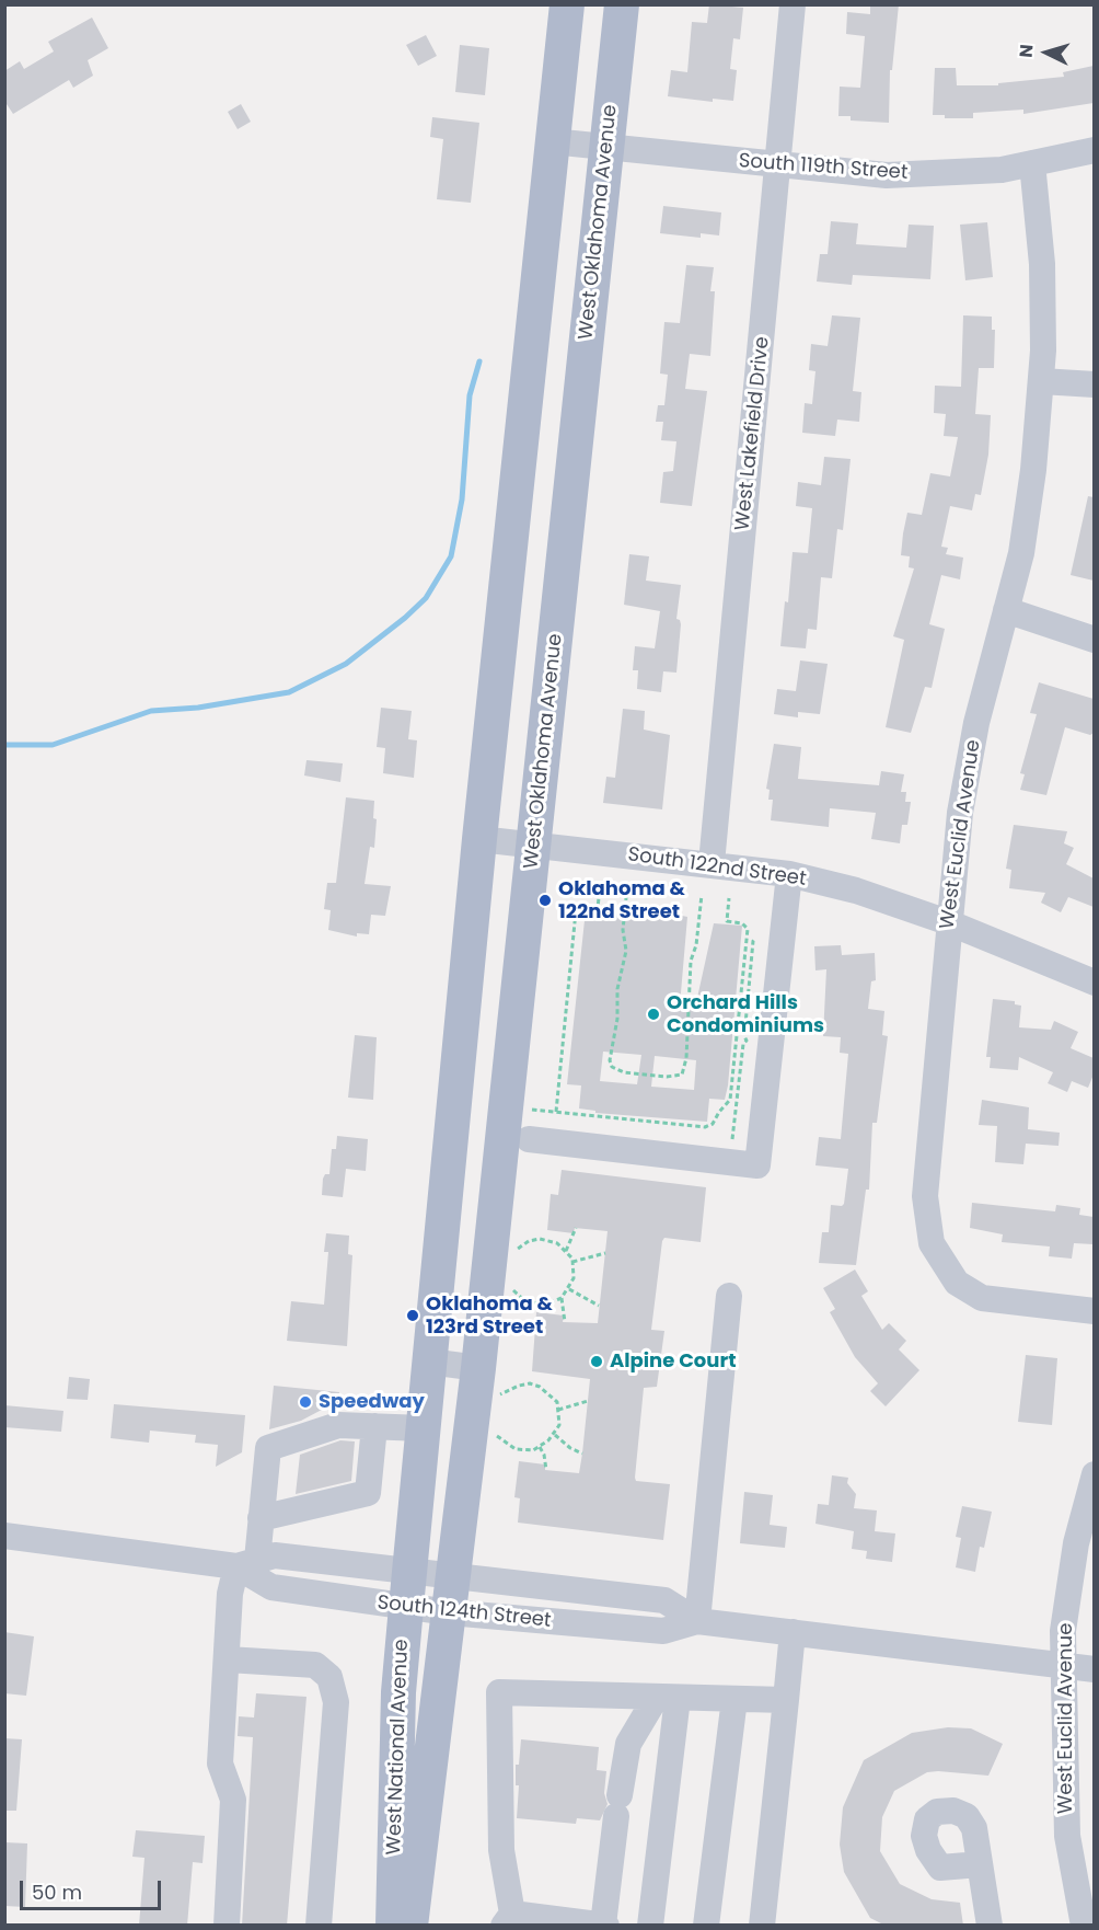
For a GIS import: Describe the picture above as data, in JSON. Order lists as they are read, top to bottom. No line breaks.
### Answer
{"streets":{"main road":["West Oklahoma Avenue","West National Avenue"],"street":["South 119th Street","West Lakefield Drive","West Euclid Avenue","South 122nd Street","South 124th Street"]},"crossings":[["South 119th Street","West Oklahoma Avenue"],["South 119th Street","West Lakefield Drive"],["South 119th Street","West Euclid Avenue"],["West Oklahoma Avenue","South 122nd Street"],["West Oklahoma Avenue","South 124th Street"],["West Oklahoma Avenue","West National Avenue"],["West Lakefield Drive","South 122nd Street"],["West Euclid Avenue","South 122nd Street"],["West Euclid Avenue","South 124th Street"],["South 124th Street","West National Avenue"]],"places":["Oklahoma & 122nd Street","Orchard Hills Condominiums","Oklahoma & 123rd Street","Alpine Court","Speedway"],"scale_bar":"50 m","north":"left"}
